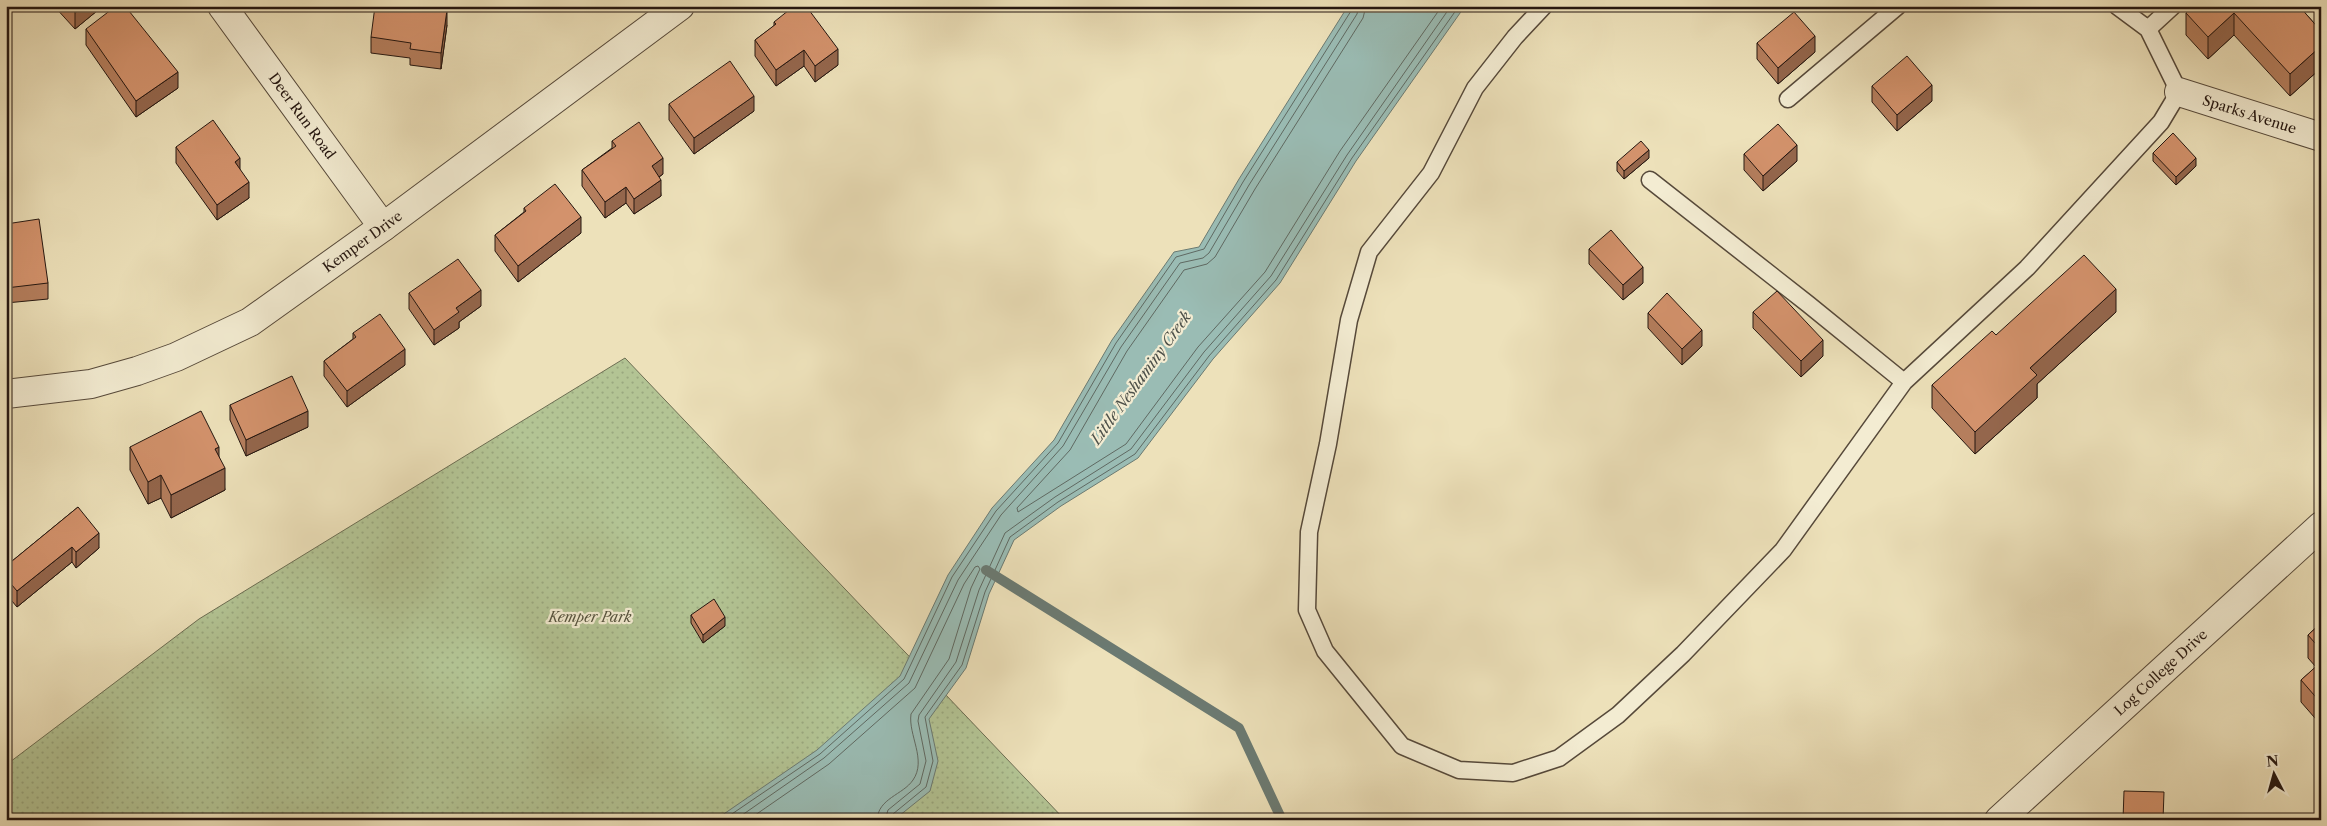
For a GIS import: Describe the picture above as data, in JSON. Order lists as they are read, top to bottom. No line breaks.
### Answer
{"streets":{"street":["Sparks Avenue","Deer Run Road","Kemper Drive","Log College Drive"]},"crossings":[["Deer Run Road","Kemper Drive"]],"water":["Little Neshaminy Creek"],"parks":["Kemper Park"],"north":"top"}
